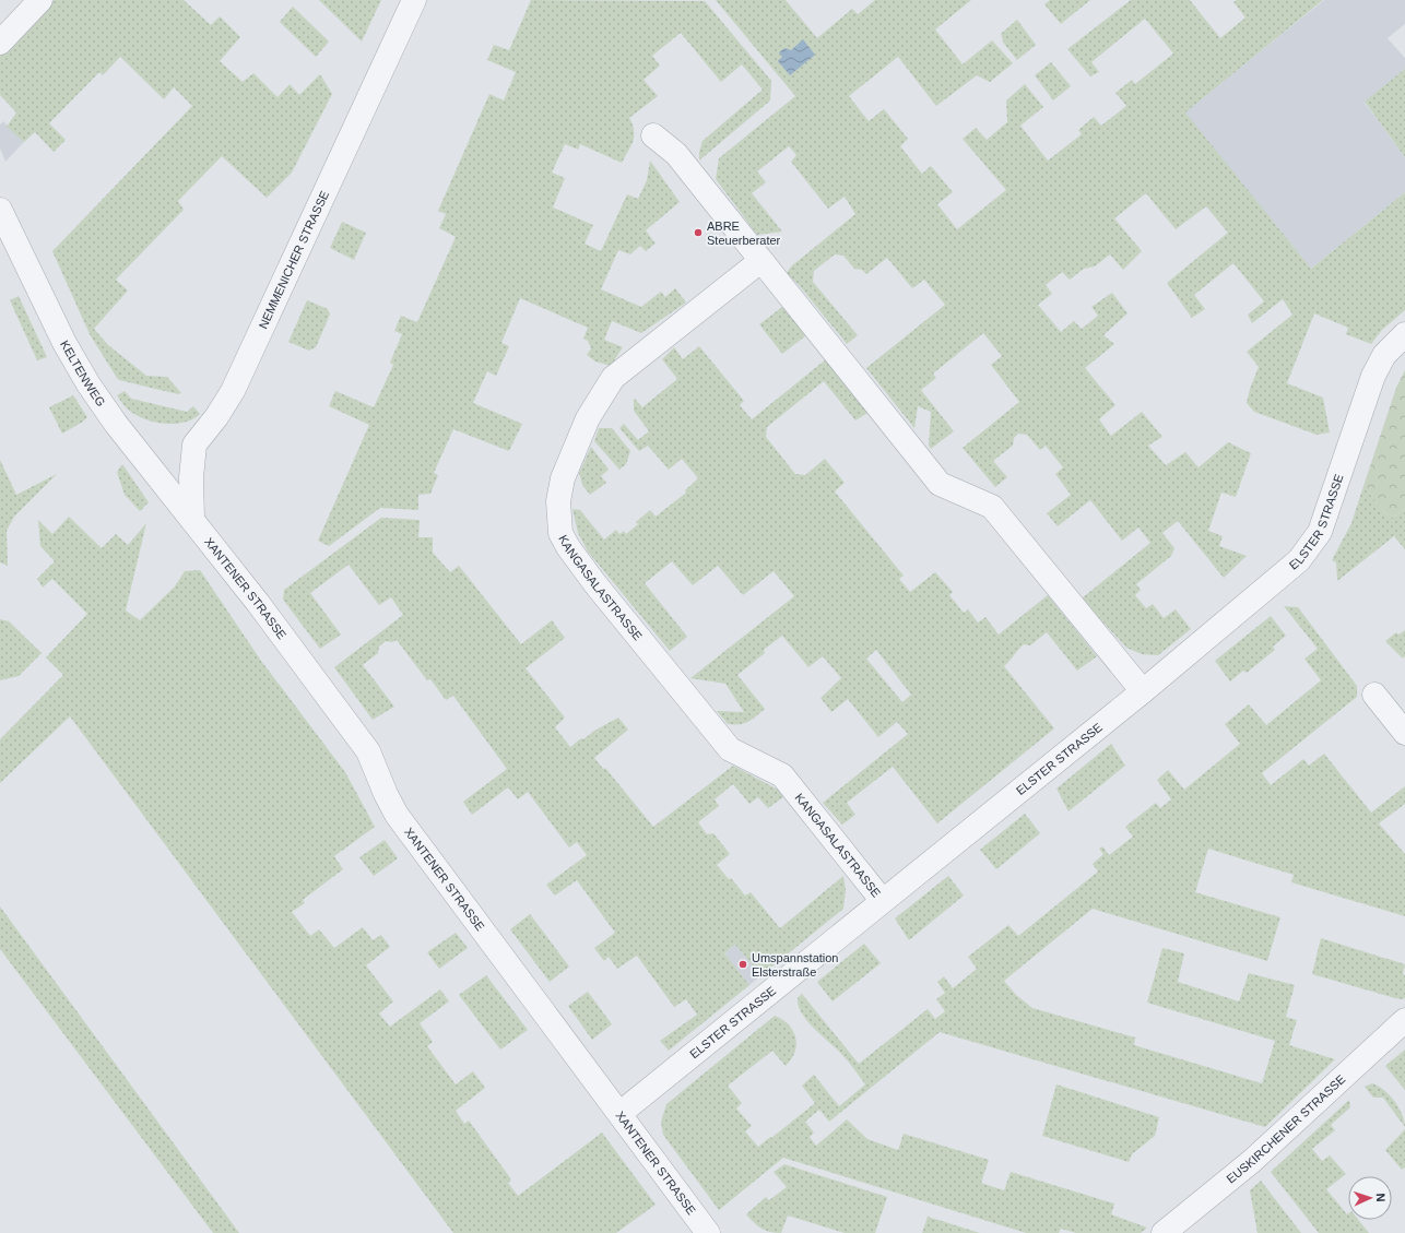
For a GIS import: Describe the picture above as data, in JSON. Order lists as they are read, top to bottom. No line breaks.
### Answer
{"streets":{"street":["NEMMENICHER STRASSE","KELTENWEG","ELSTER STRASSE","KANGASALASTRASSE","XANTENER STRASSE","EUSKIRCHENER STRASSE"]},"crossings":[["NEMMENICHER STRASSE","KELTENWEG"],["NEMMENICHER STRASSE","XANTENER STRASSE"],["KELTENWEG","XANTENER STRASSE"],["ELSTER STRASSE","KANGASALASTRASSE"],["ELSTER STRASSE","XANTENER STRASSE"]],"places":["ABRE Steuerberater","Umspannstation Elsterstraße"],"north":"right"}
